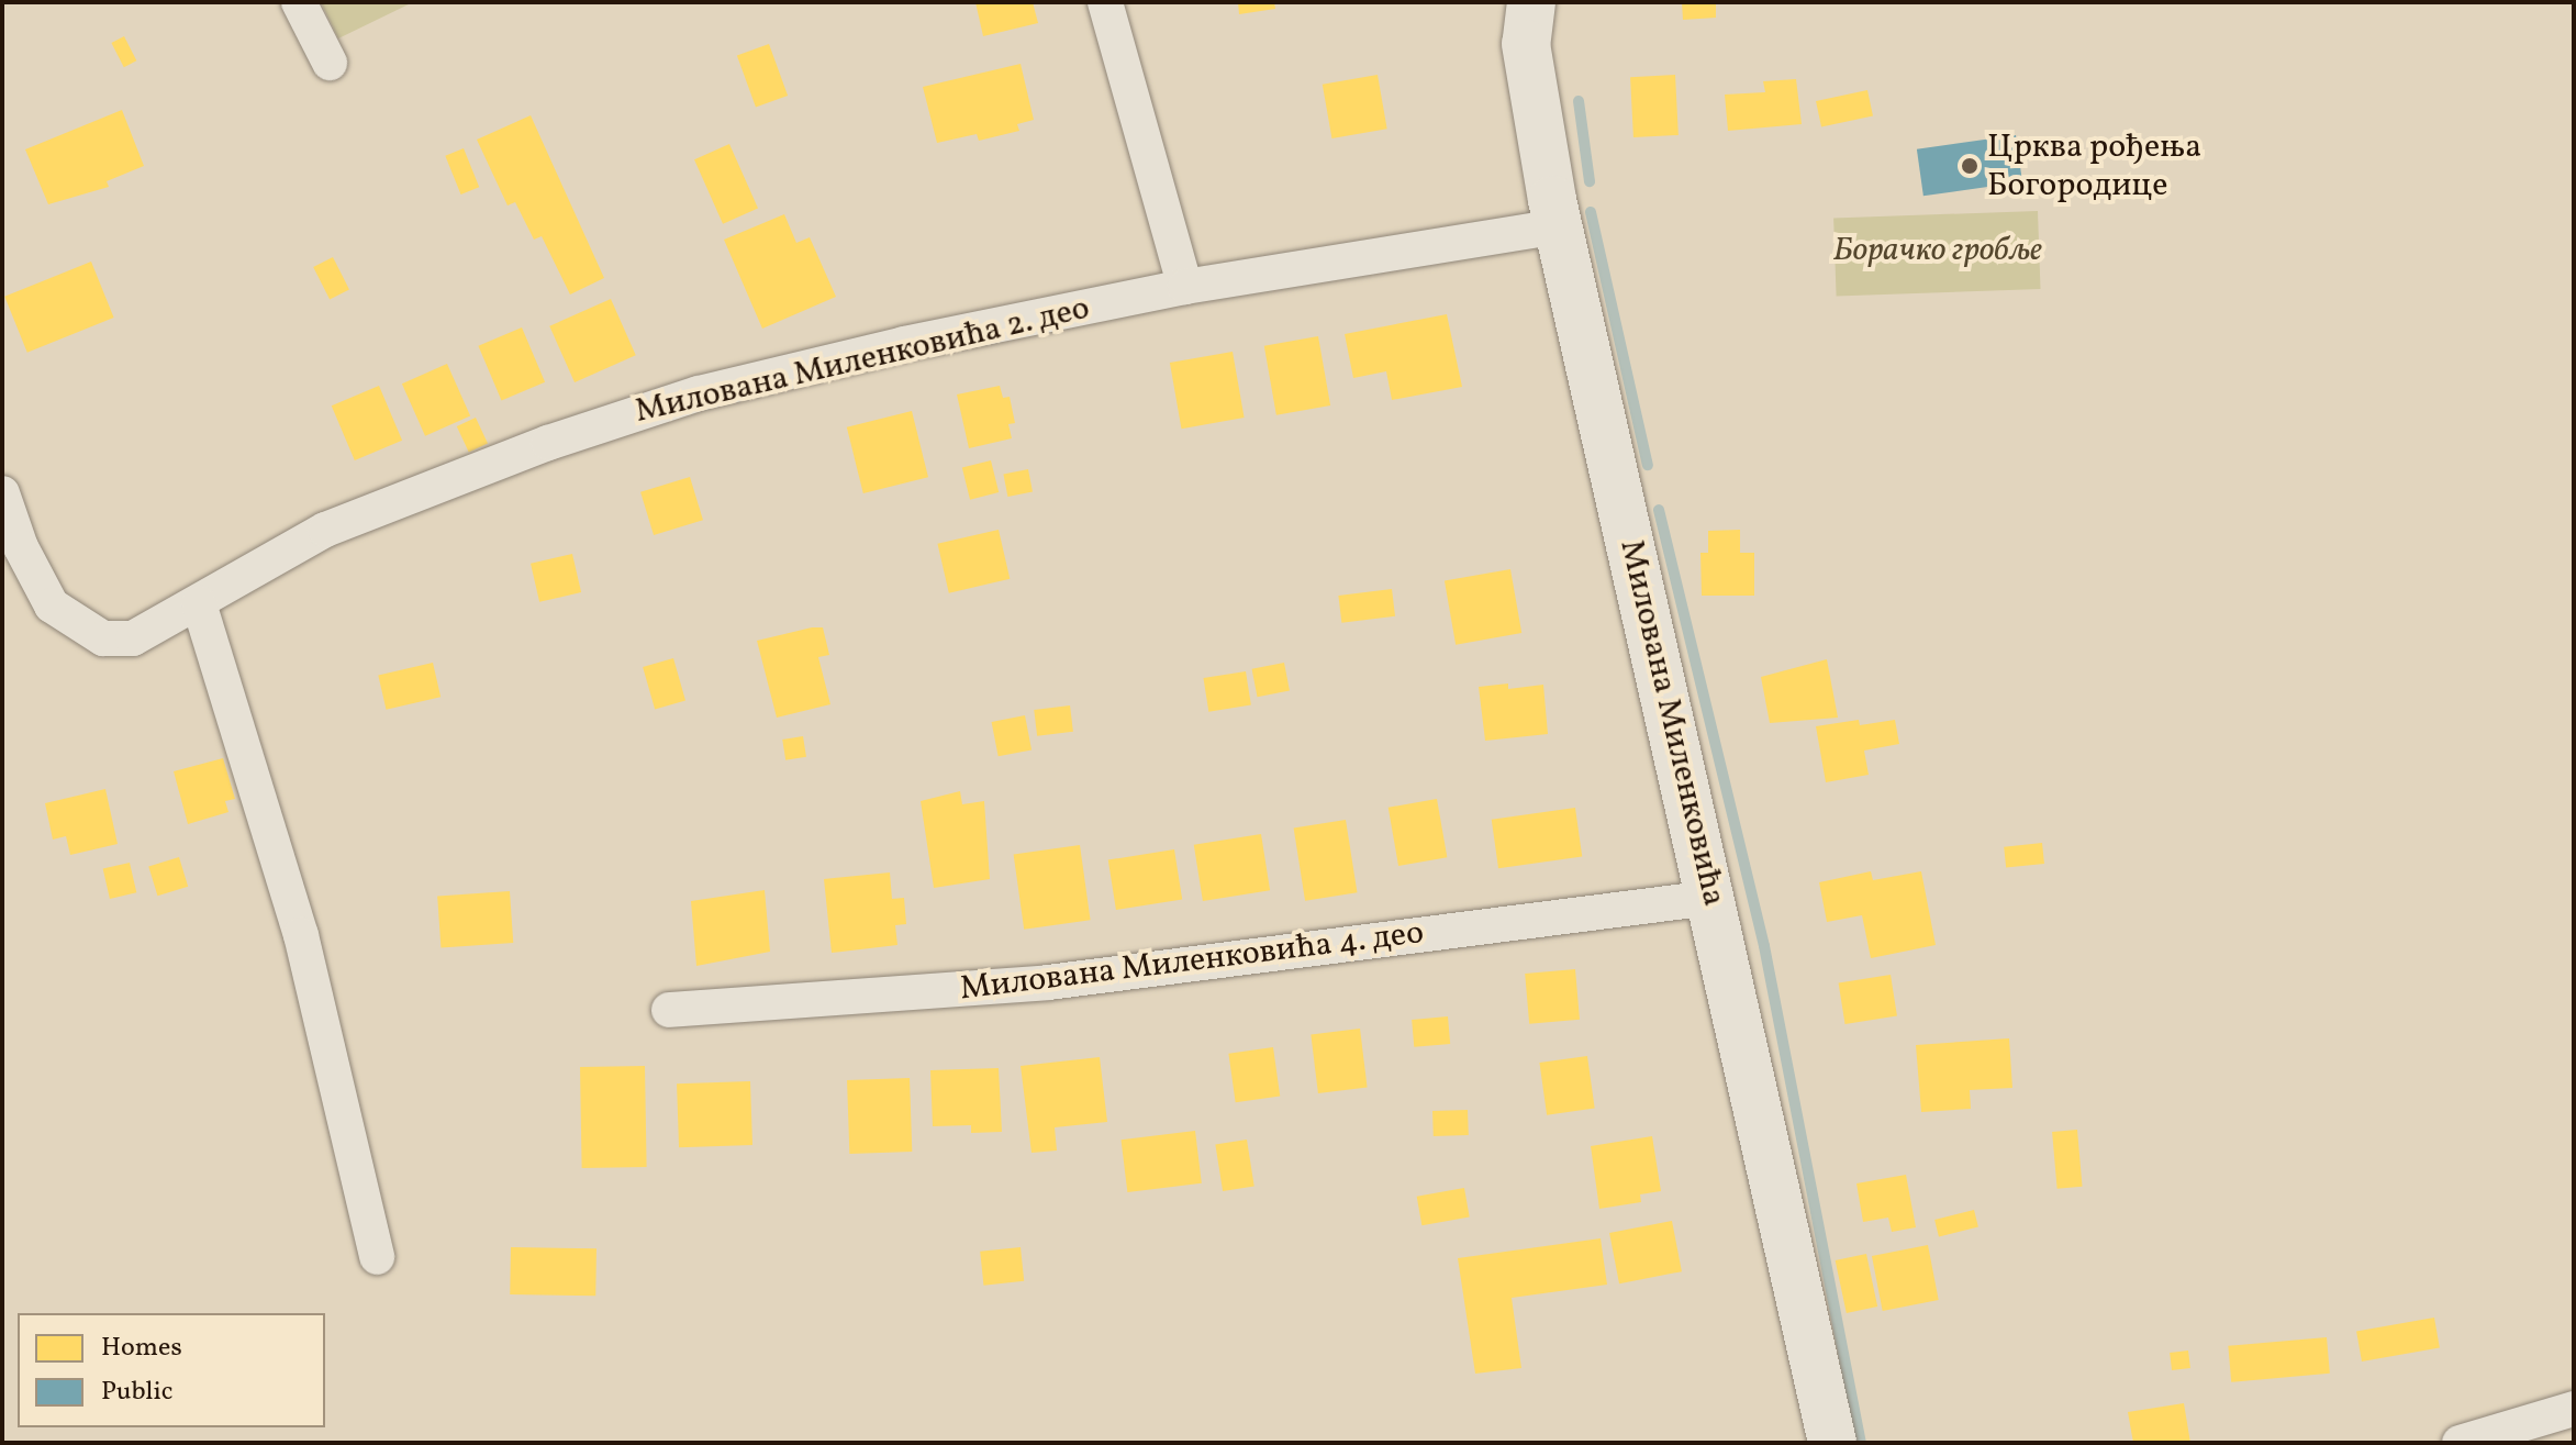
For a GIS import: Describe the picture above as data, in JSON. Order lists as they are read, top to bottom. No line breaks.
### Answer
{"streets":{"street":["Милована Миленковића 2. део","Милована Миленковића","Милована Миленковића 4. део"]},"crossings":[["Милована Миленковића 2. део","Милована Миленковића"],["Милована Миленковића","Милована Миленковића 4. део"]],"parks":["Борачко гробље"],"places":["Црква рођења Богородице"],"legend":["Homes","Public"]}
